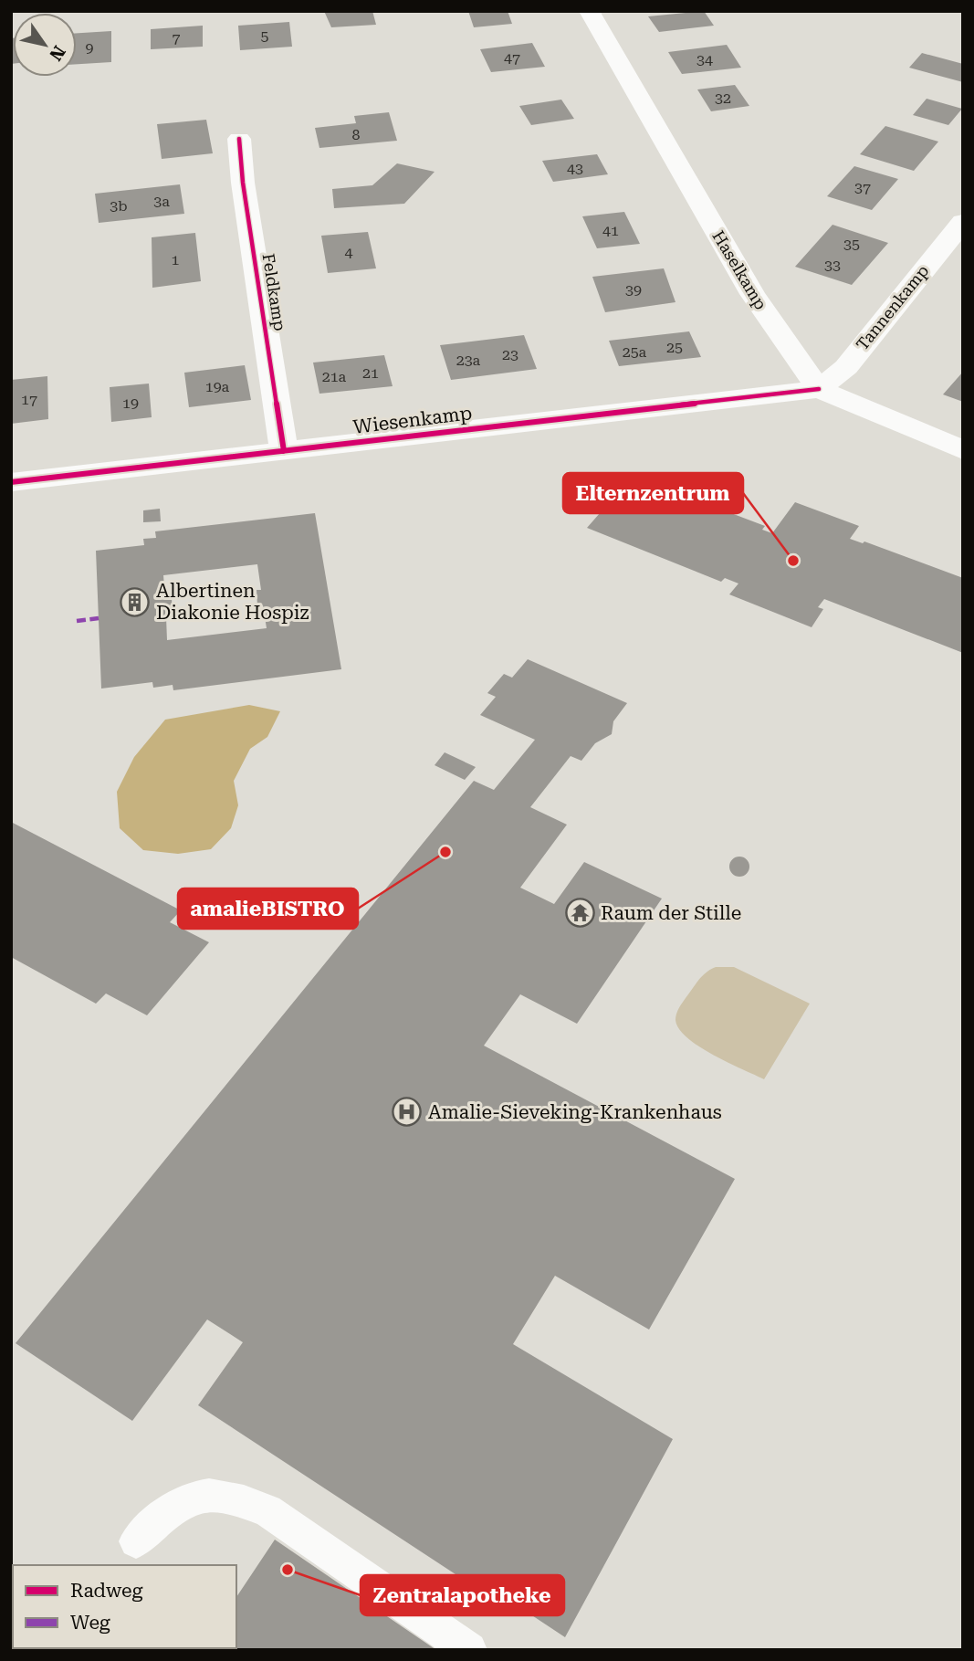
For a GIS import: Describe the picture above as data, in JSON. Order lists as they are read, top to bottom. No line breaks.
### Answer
{"streets":{"street":["Haselkamp","Feldkamp","Tannenkamp","Wiesenkamp"]},"crossings":[["Haselkamp","Tannenkamp"],["Haselkamp","Wiesenkamp"],["Feldkamp","Wiesenkamp"],["Tannenkamp","Wiesenkamp"]],"places":{"other":["Elternzentrum","amalieBISTRO","Zentralapotheke"],"building":["Albertinen Diakonie Hospiz"],"temple":["Raum der Stille"],"hospital":["Amalie-Sieveking-Krankenhaus"]},"house_numbers":["5","7","9","47","34","32","8","43","37","3a","3b","41","35","4","1","33","39","25","25a","23","23a","21","21a","19a","17","19"],"legend":["Radweg","Weg"],"north":"bottom right"}
